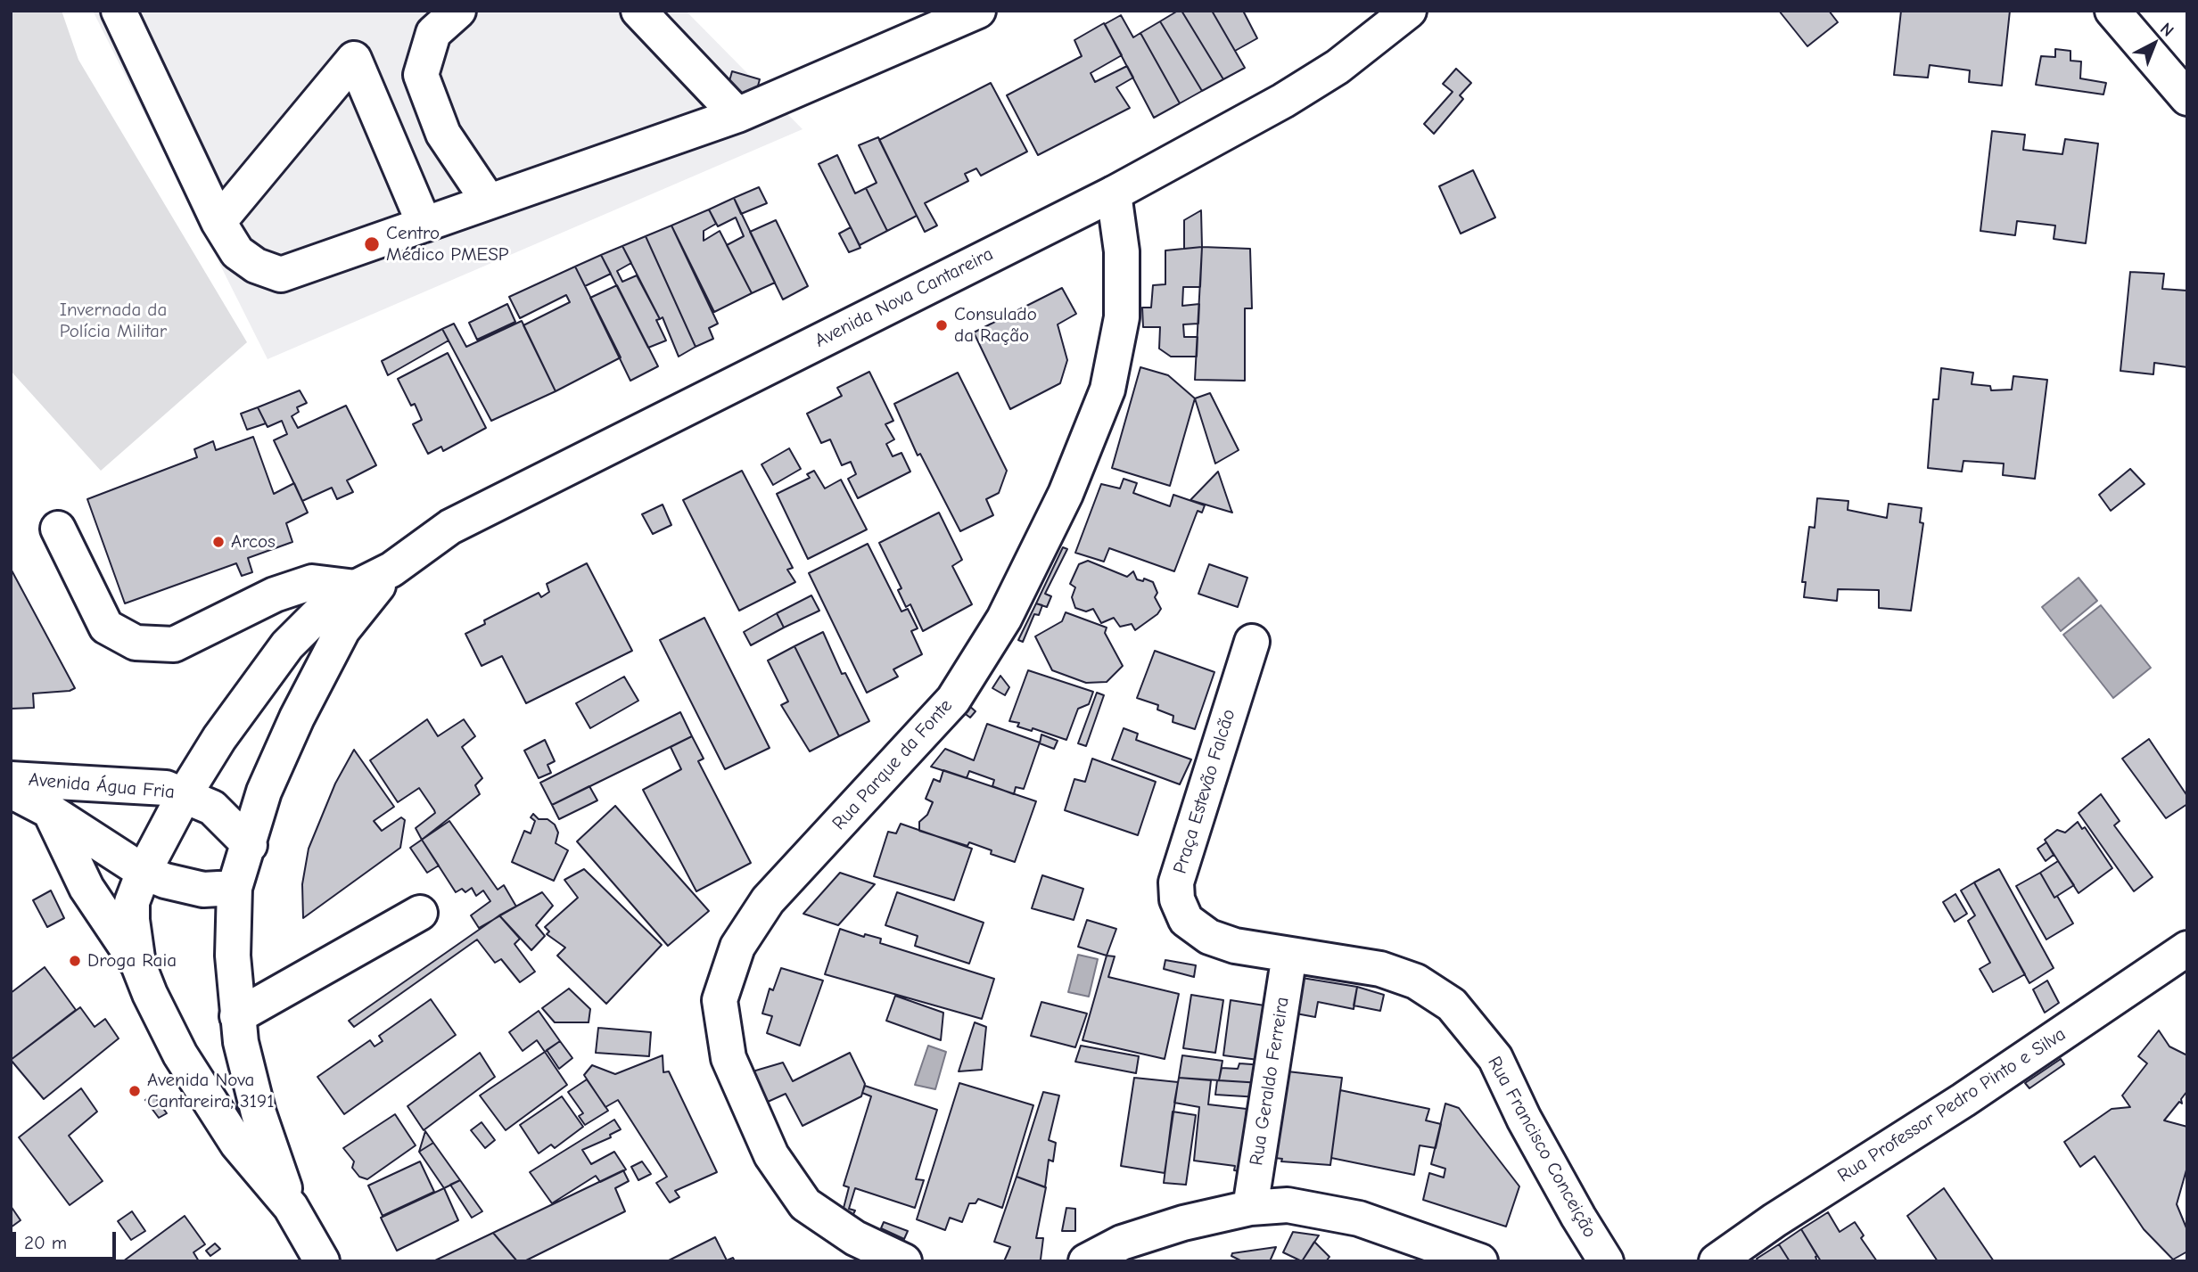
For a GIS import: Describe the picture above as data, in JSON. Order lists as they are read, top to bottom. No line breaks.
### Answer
{"streets":{"street":["Avenida Nova Cantareira","Rua Parque da Fonte","Avenida Água Fria","Praça Estevão Falcão","Rua Geraldo Ferreira","Rua Professor Pedro Pinto e Silva","Rua Francisco Conceição"]},"crossings":[["Avenida Nova Cantareira","Rua Parque da Fonte"],["Avenida Nova Cantareira","Avenida Água Fria"],["Praça Estevão Falcão","Rua Geraldo Ferreira"],["Praça Estevão Falcão","Rua Francisco Conceição"]],"parks":["Invernada da Polícia Militar"],"places":["Centro Médico PMESP","Consulado da Ração","Arcos","Droga Raia","Avenida Nova Cantareira, 3191"],"scale_bar":"20 m","north":"top right"}
